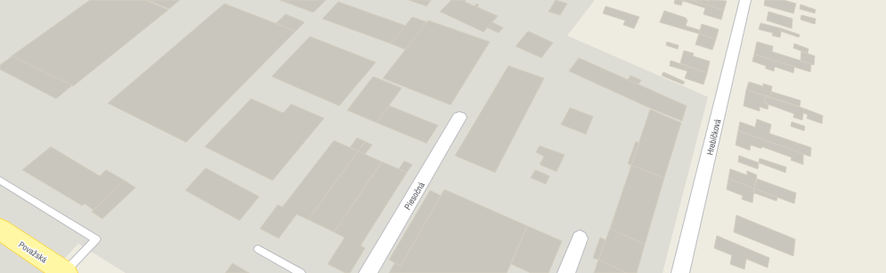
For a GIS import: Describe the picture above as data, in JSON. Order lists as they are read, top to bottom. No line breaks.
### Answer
{"streets":{"main road":["Považská"],"street":["Hrebíčková","Piesočná"]}}
